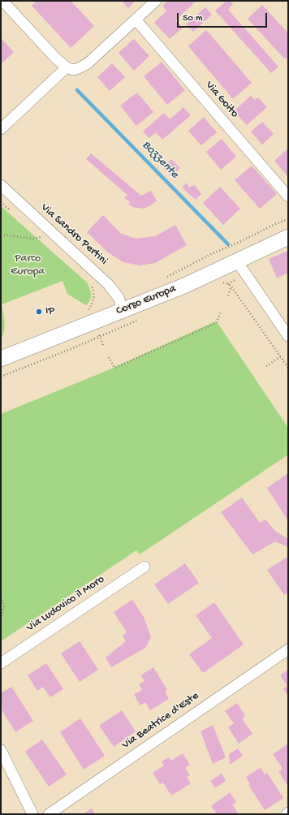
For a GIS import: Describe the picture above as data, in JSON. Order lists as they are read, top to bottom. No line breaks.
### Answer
{"streets":{"main road":["Corso Europa"],"street":["Via Goito","Via Sandro Pertini","Via Ludovico il Moro","Via Beatrice d'Este"]},"crossings":[["Via Sandro Pertini","Corso Europa"]],"water":["Bozzente"],"parks":["Parco Europa"],"places":["IP"],"scale_bar":"50 m"}
